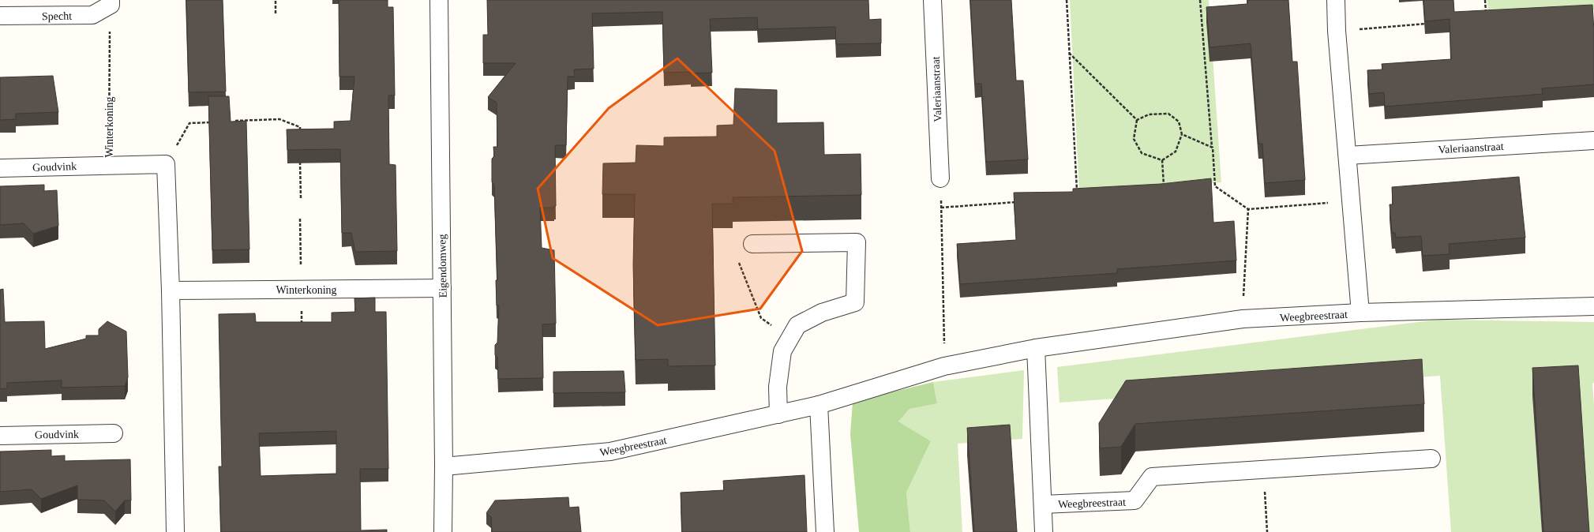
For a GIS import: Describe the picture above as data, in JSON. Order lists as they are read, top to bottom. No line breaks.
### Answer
{"streets":{"street":["Specht","Valeriaanstraat","Winterkoning","Goudvink","Eigendomweg","Weegbreestraat"]},"crossings":[["Specht","Winterkoning"],["Winterkoning","Goudvink"],["Winterkoning","Eigendomweg"],["Eigendomweg","Weegbreestraat"]]}
